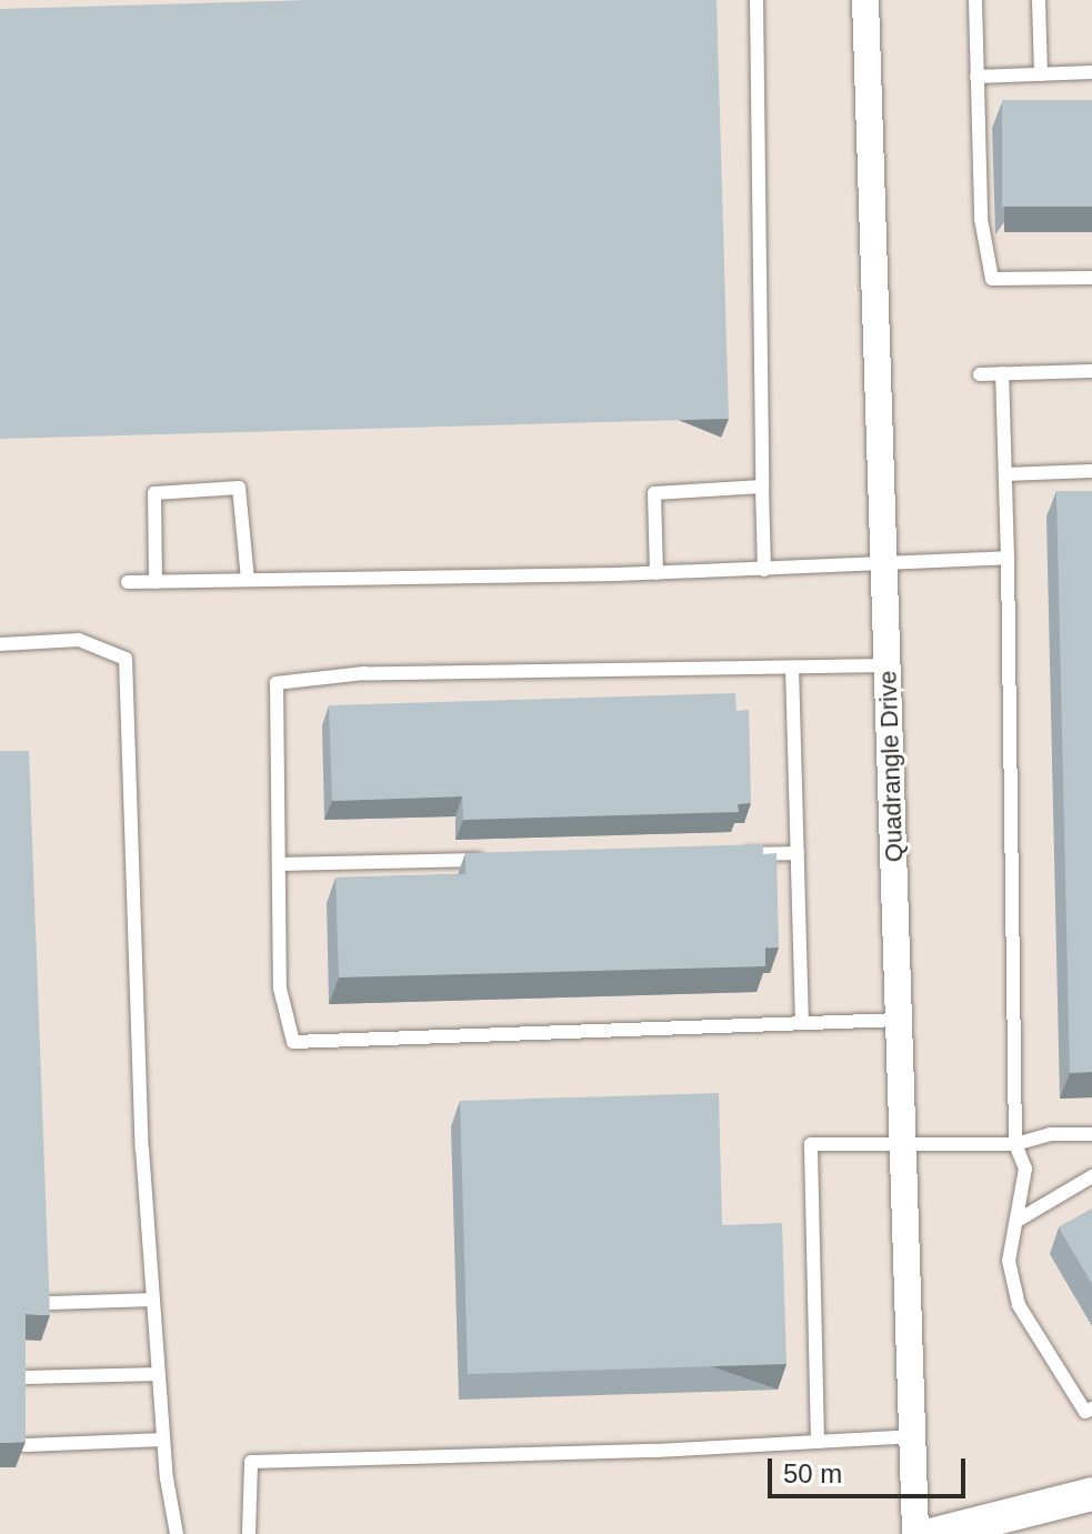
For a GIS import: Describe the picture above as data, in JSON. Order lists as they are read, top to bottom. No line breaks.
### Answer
{"streets":{"street":["Quadrangle Drive"]},"scale_bar":"50 m"}
